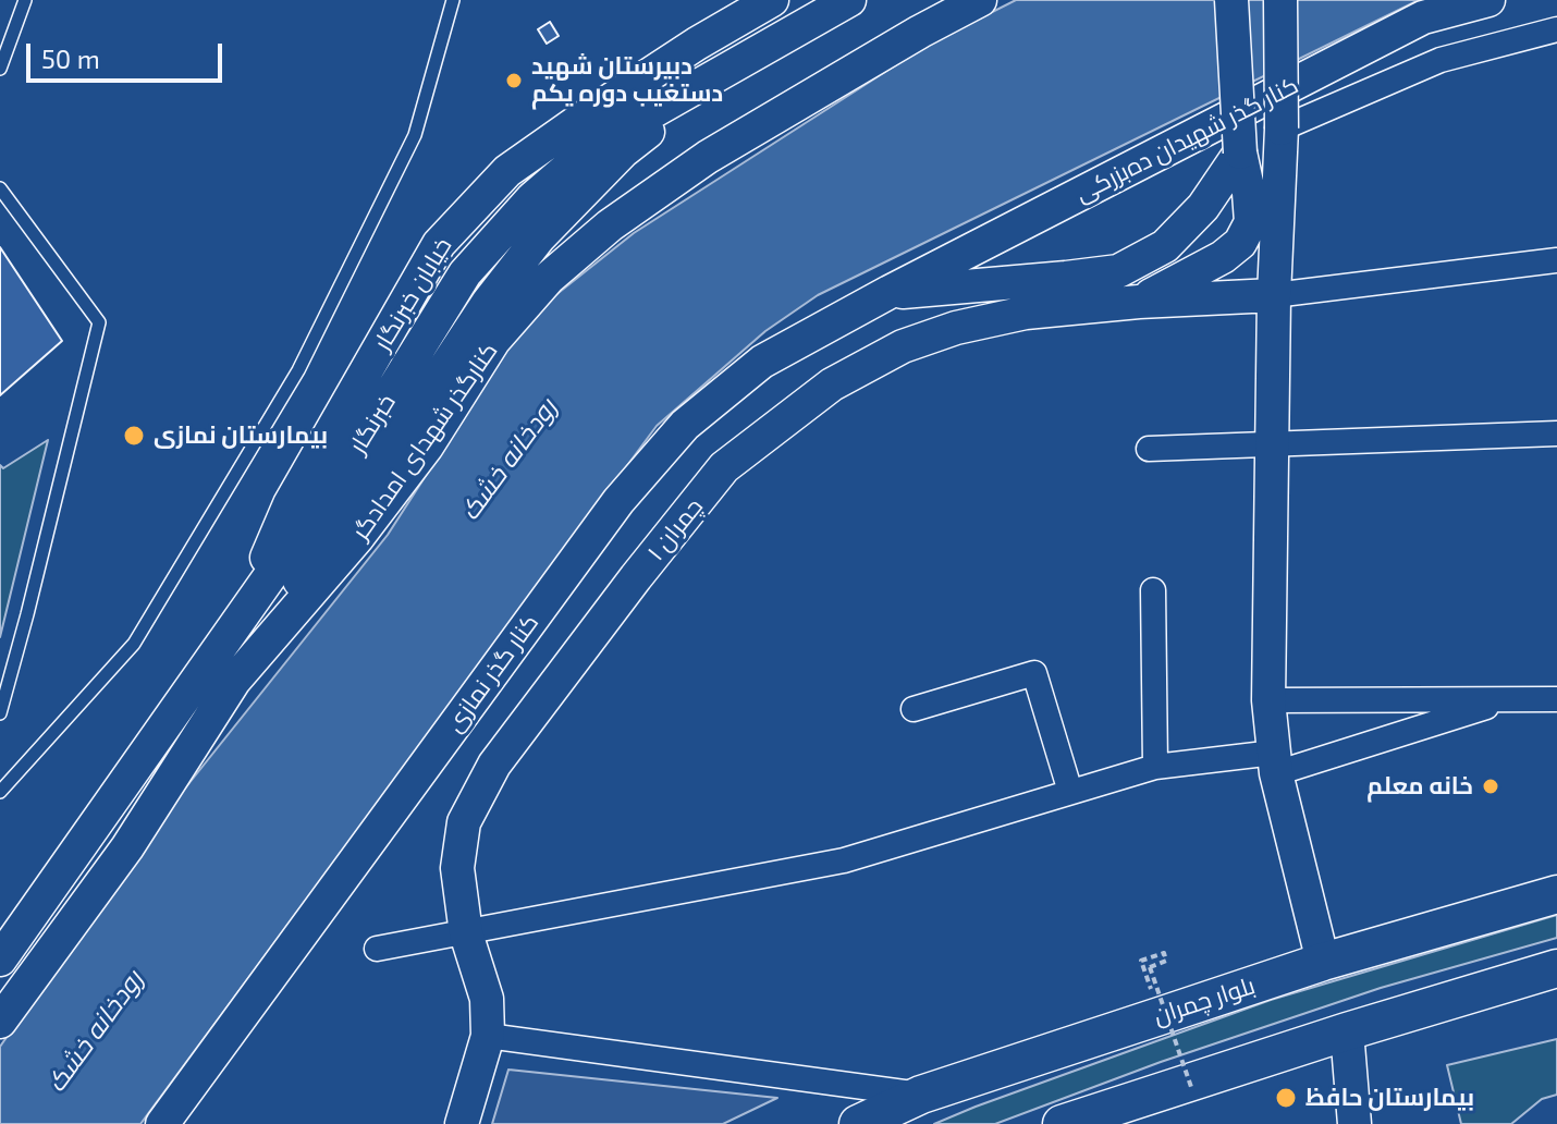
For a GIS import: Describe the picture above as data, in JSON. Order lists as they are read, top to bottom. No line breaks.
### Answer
{"streets":{"main road":["کنار گذر شهیدان ده‌بزرکی","خیابان خبرنگار","خبرنگار","کنارگذر شهدای امدادگر","چمران ۱","کنار گذر نمازی","بلوار چمران"]},"crossings":[["کنار گذر شهیدان ده‌بزرکی","کنار گذر نمازی"],["خیابان خبرنگار","خبرنگار"]],"water":["رودخانه خشک"],"places":["دبیرستان شهید دستغیب دوره یکم","بیمارستان نمازی","خانه معلم","بیمارستان حافظ"],"scale_bar":"50 m"}
